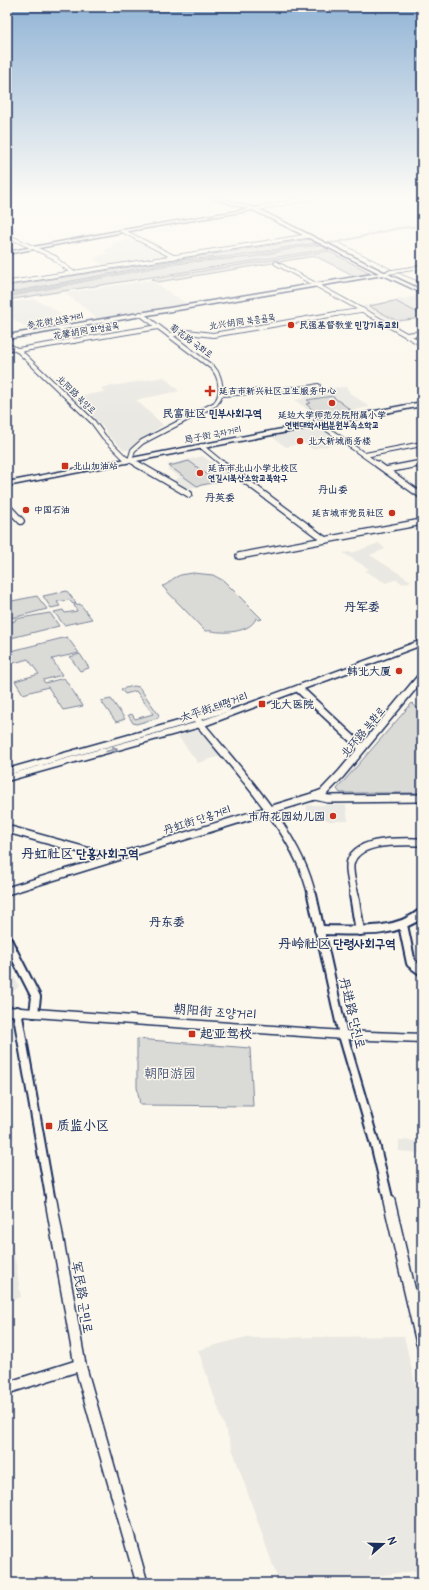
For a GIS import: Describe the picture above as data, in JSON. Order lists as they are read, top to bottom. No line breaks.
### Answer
{"streets":{"main road":["参花街 삼꽃거리","局子街 국자거리","太平街 태평거리","朝阳街 조양거리"],"street":["北兴胡同 북흥골목","花馨胡同 화형골목","菊花路 국화로","北阳路 북양로","北环路 북환로","丹虹街 단홍거리","丹进路 단진로","军民路 군민로"]},"crossings":[["参花街 삼꽃거리","菊花路 국화로"],["北兴胡同 북흥골목","菊花路 국화로"],["花馨胡同 화형골목","菊花路 국화로"],["花馨胡同 화형골목","北阳路 북양로"],["北阳路 북양로","局子街 국자거리"],["太平街 태평거리","丹进路 단진로"],["北环路 북환로","丹虹街 단홍거리"],["丹虹街 단홍거리","丹进路 단진로"],["朝阳街 조양거리","丹进路 단진로"],["朝阳街 조양거리","军民路 군민로"]],"districts":["民富社区 민부사회구역","丹山委","丹英委","丹军委","丹虹社区 단홍사회구역","丹东委","丹岭社区 단령사회구역"],"parks":["朝阳游园"],"places":{"other":["民强基督教堂 민강기독교회","延边大学师范分院附属小学 연변대학사범분원부속소학교","北大新城商务楼","延吉市北山小学北校区 연길시북산소학교북학구","中国石油","延吉城市党员社区","韩北大厦","市府花园幼儿园"],"health":["延吉市新兴社区卫生服务中心"],"transit":["北山加油站","北大医院","起亚驾校","质监小区"]},"north":"right"}
